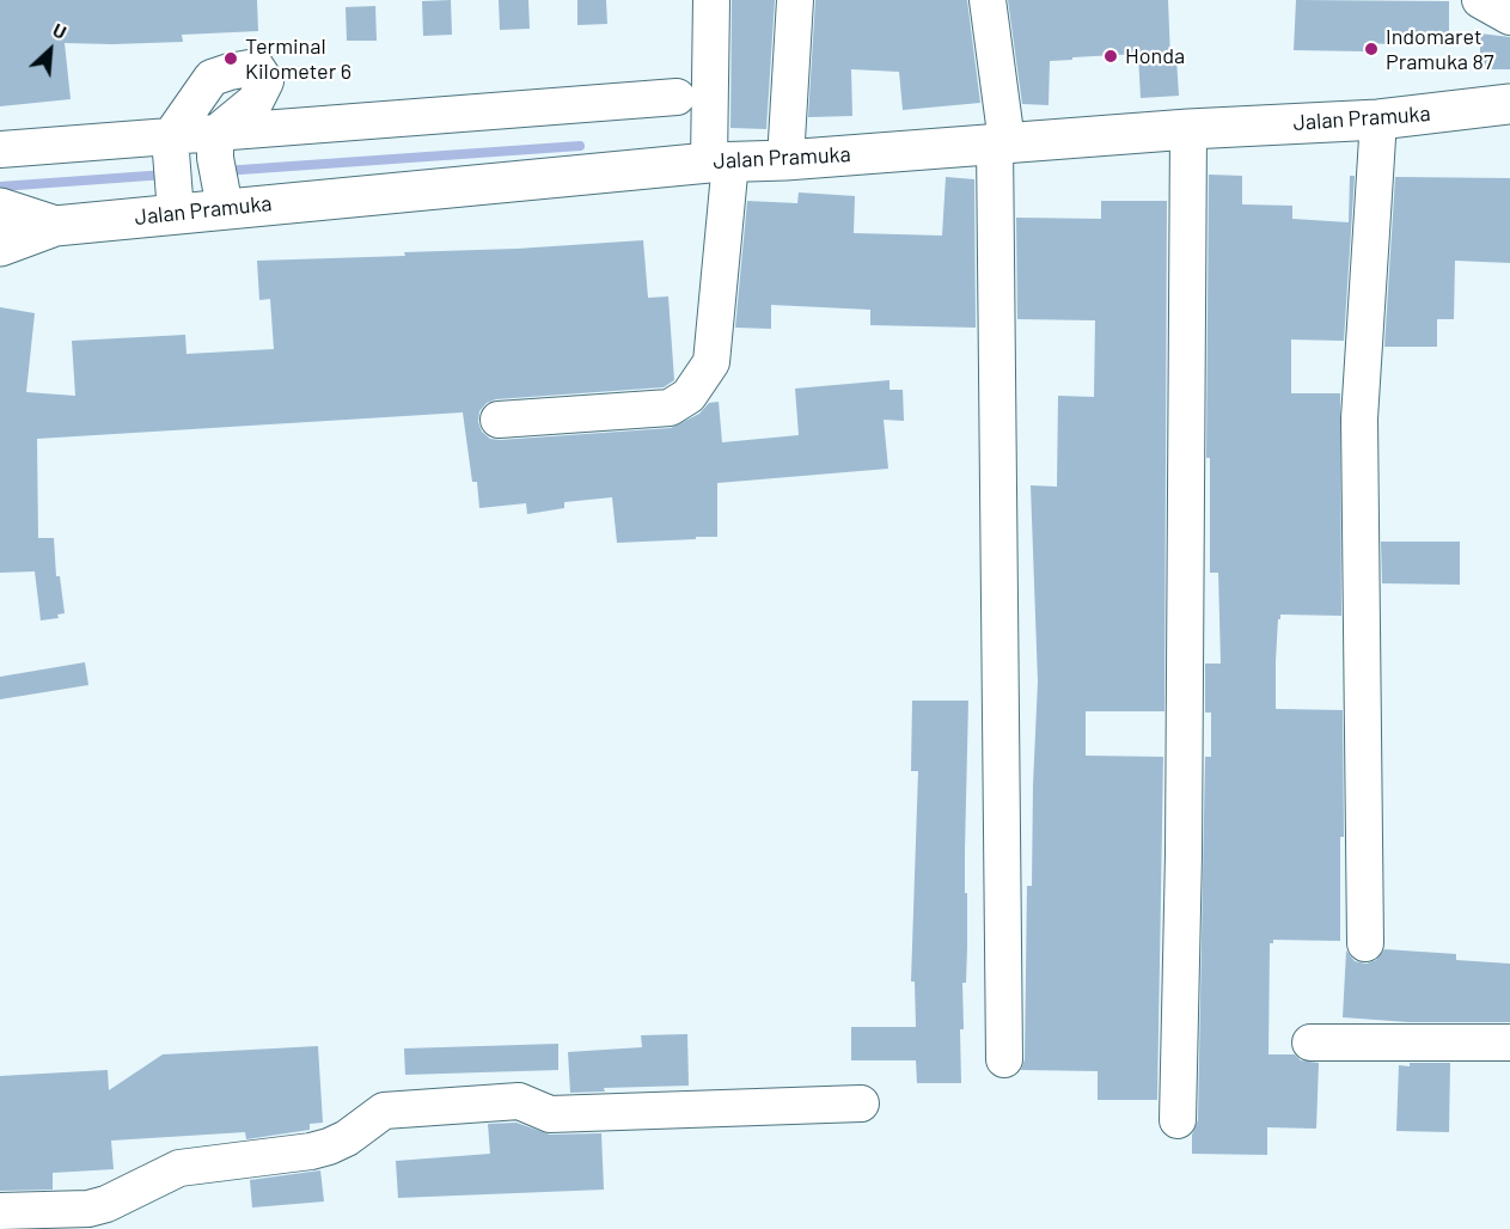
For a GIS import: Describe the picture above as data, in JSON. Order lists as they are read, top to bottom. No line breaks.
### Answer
{"streets":{"main road":["Jalan Pramuka"]},"places":["Indomaret Pramuka 87","Honda","Terminal Kilometer 6"],"north":"top right"}
